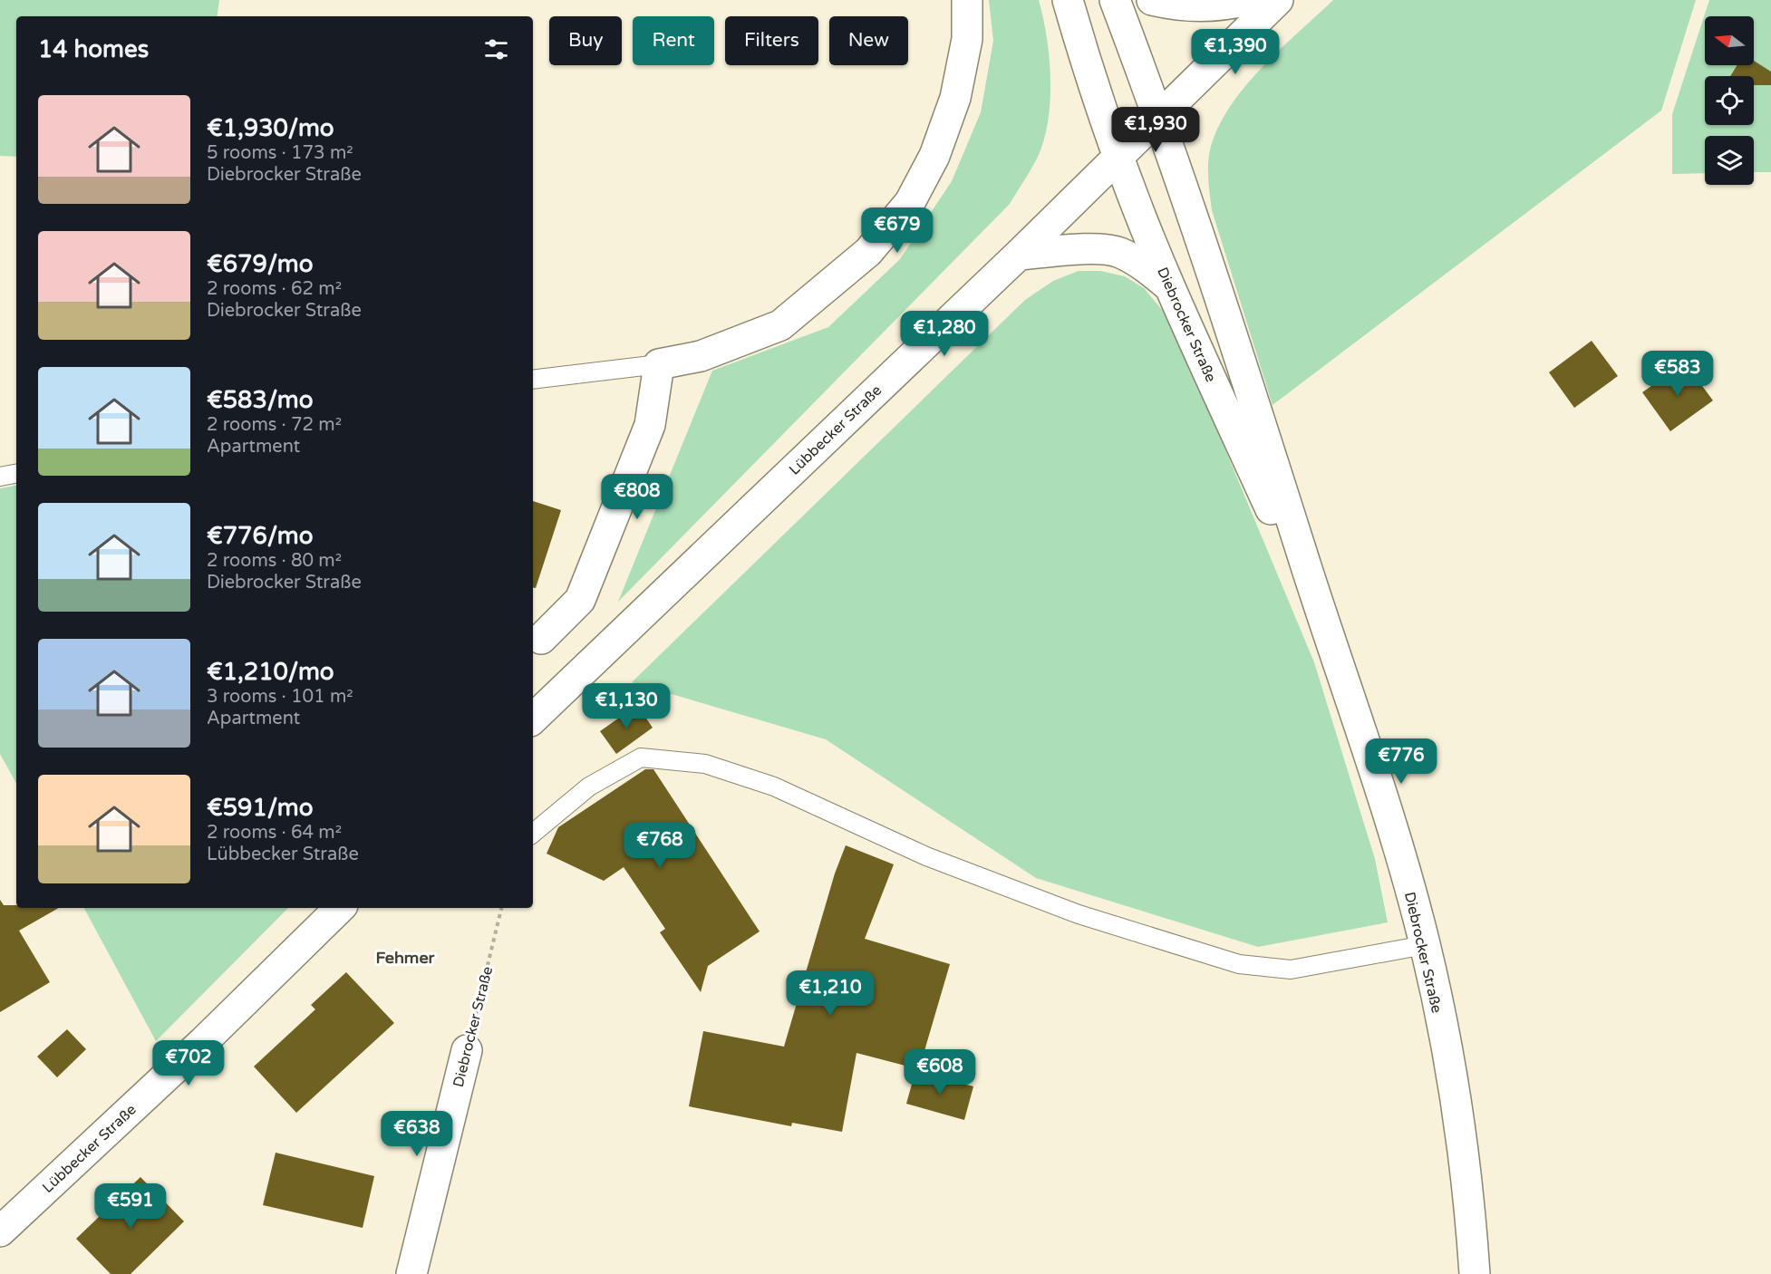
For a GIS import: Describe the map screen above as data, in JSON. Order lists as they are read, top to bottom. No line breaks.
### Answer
{"streets":{"main road":["Diebrocker Straße","Lübbecker Straße"]},"crossings":[["Diebrocker Straße","Lübbecker Straße"]],"districts":["Fehmer"],"north":"left","page":{"chip":["Buy","Rent","Filters","New"],"heading":"14 homes","price":["€1,390","€1,930","€679","€1,280","€583","€808","€1,130","€776","€768","€1,210","€702","€608","€638","€591"],"list":[{"name":"€1,930/mo","note":"5 rooms · 173 m² · Diebrocker Straße"},{"name":"€679/mo","note":"2 rooms · 62 m² · Diebrocker Straße"},{"name":"€583/mo","note":"2 rooms · 72 m² · Apartment"},{"name":"€776/mo","note":"2 rooms · 80 m² · Diebrocker Straße"},{"name":"€1,210/mo","note":"3 rooms · 101 m² · Apartment"},{"name":"€591/mo","note":"2 rooms · 64 m² · Lübbecker Straße"}]}}
